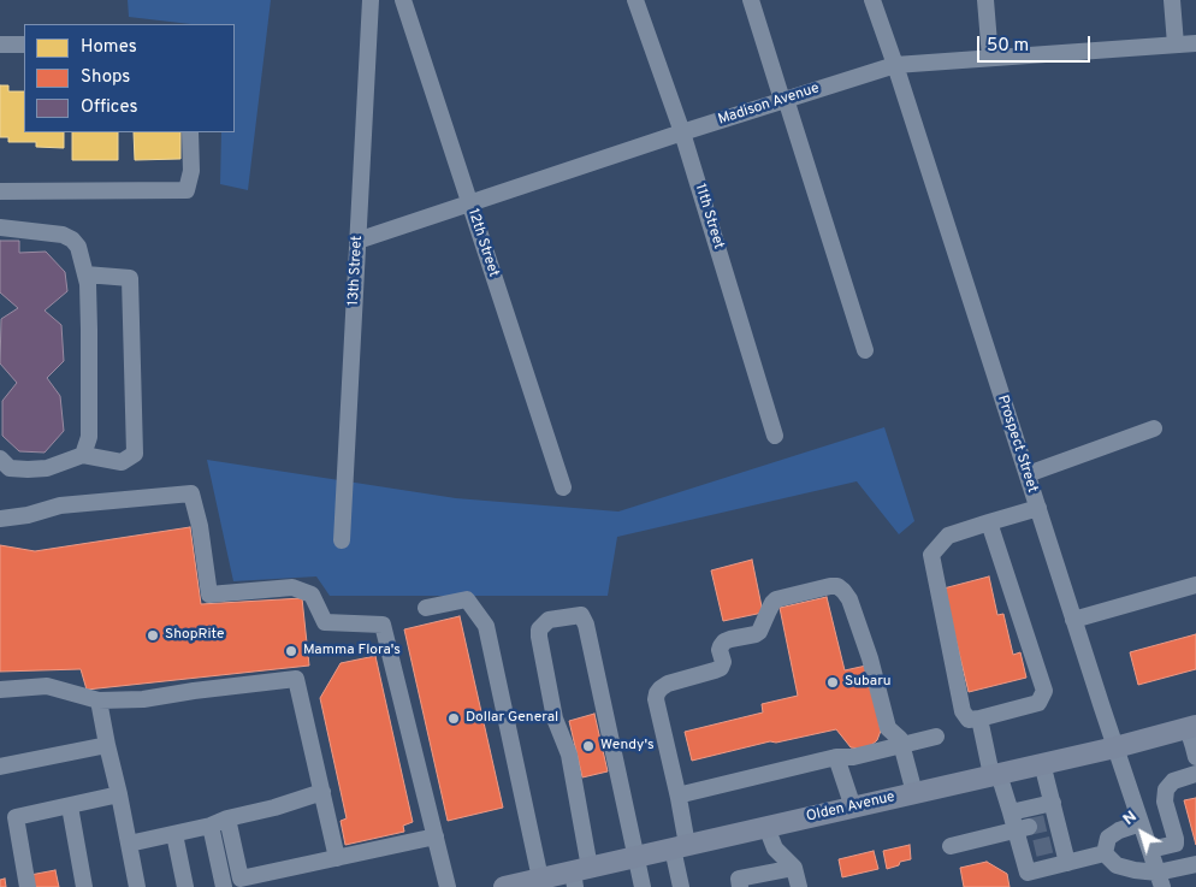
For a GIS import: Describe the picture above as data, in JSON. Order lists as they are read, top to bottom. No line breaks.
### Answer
{"streets":{"main road":["Olden Avenue"],"street":["Madison Avenue","11th Street","12th Street","13th Street","Prospect Street"]},"crossings":[["Madison Avenue","11th Street"],["Madison Avenue","12th Street"],["Madison Avenue","13th Street"],["Madison Avenue","Prospect Street"],["Prospect Street","Olden Avenue"]],"places":["ShopRite","Mamma Flora's","Subaru","Dollar General","Wendy's"],"legend":["Homes","Shops","Offices"],"scale_bar":"50 m","north":"top left"}
